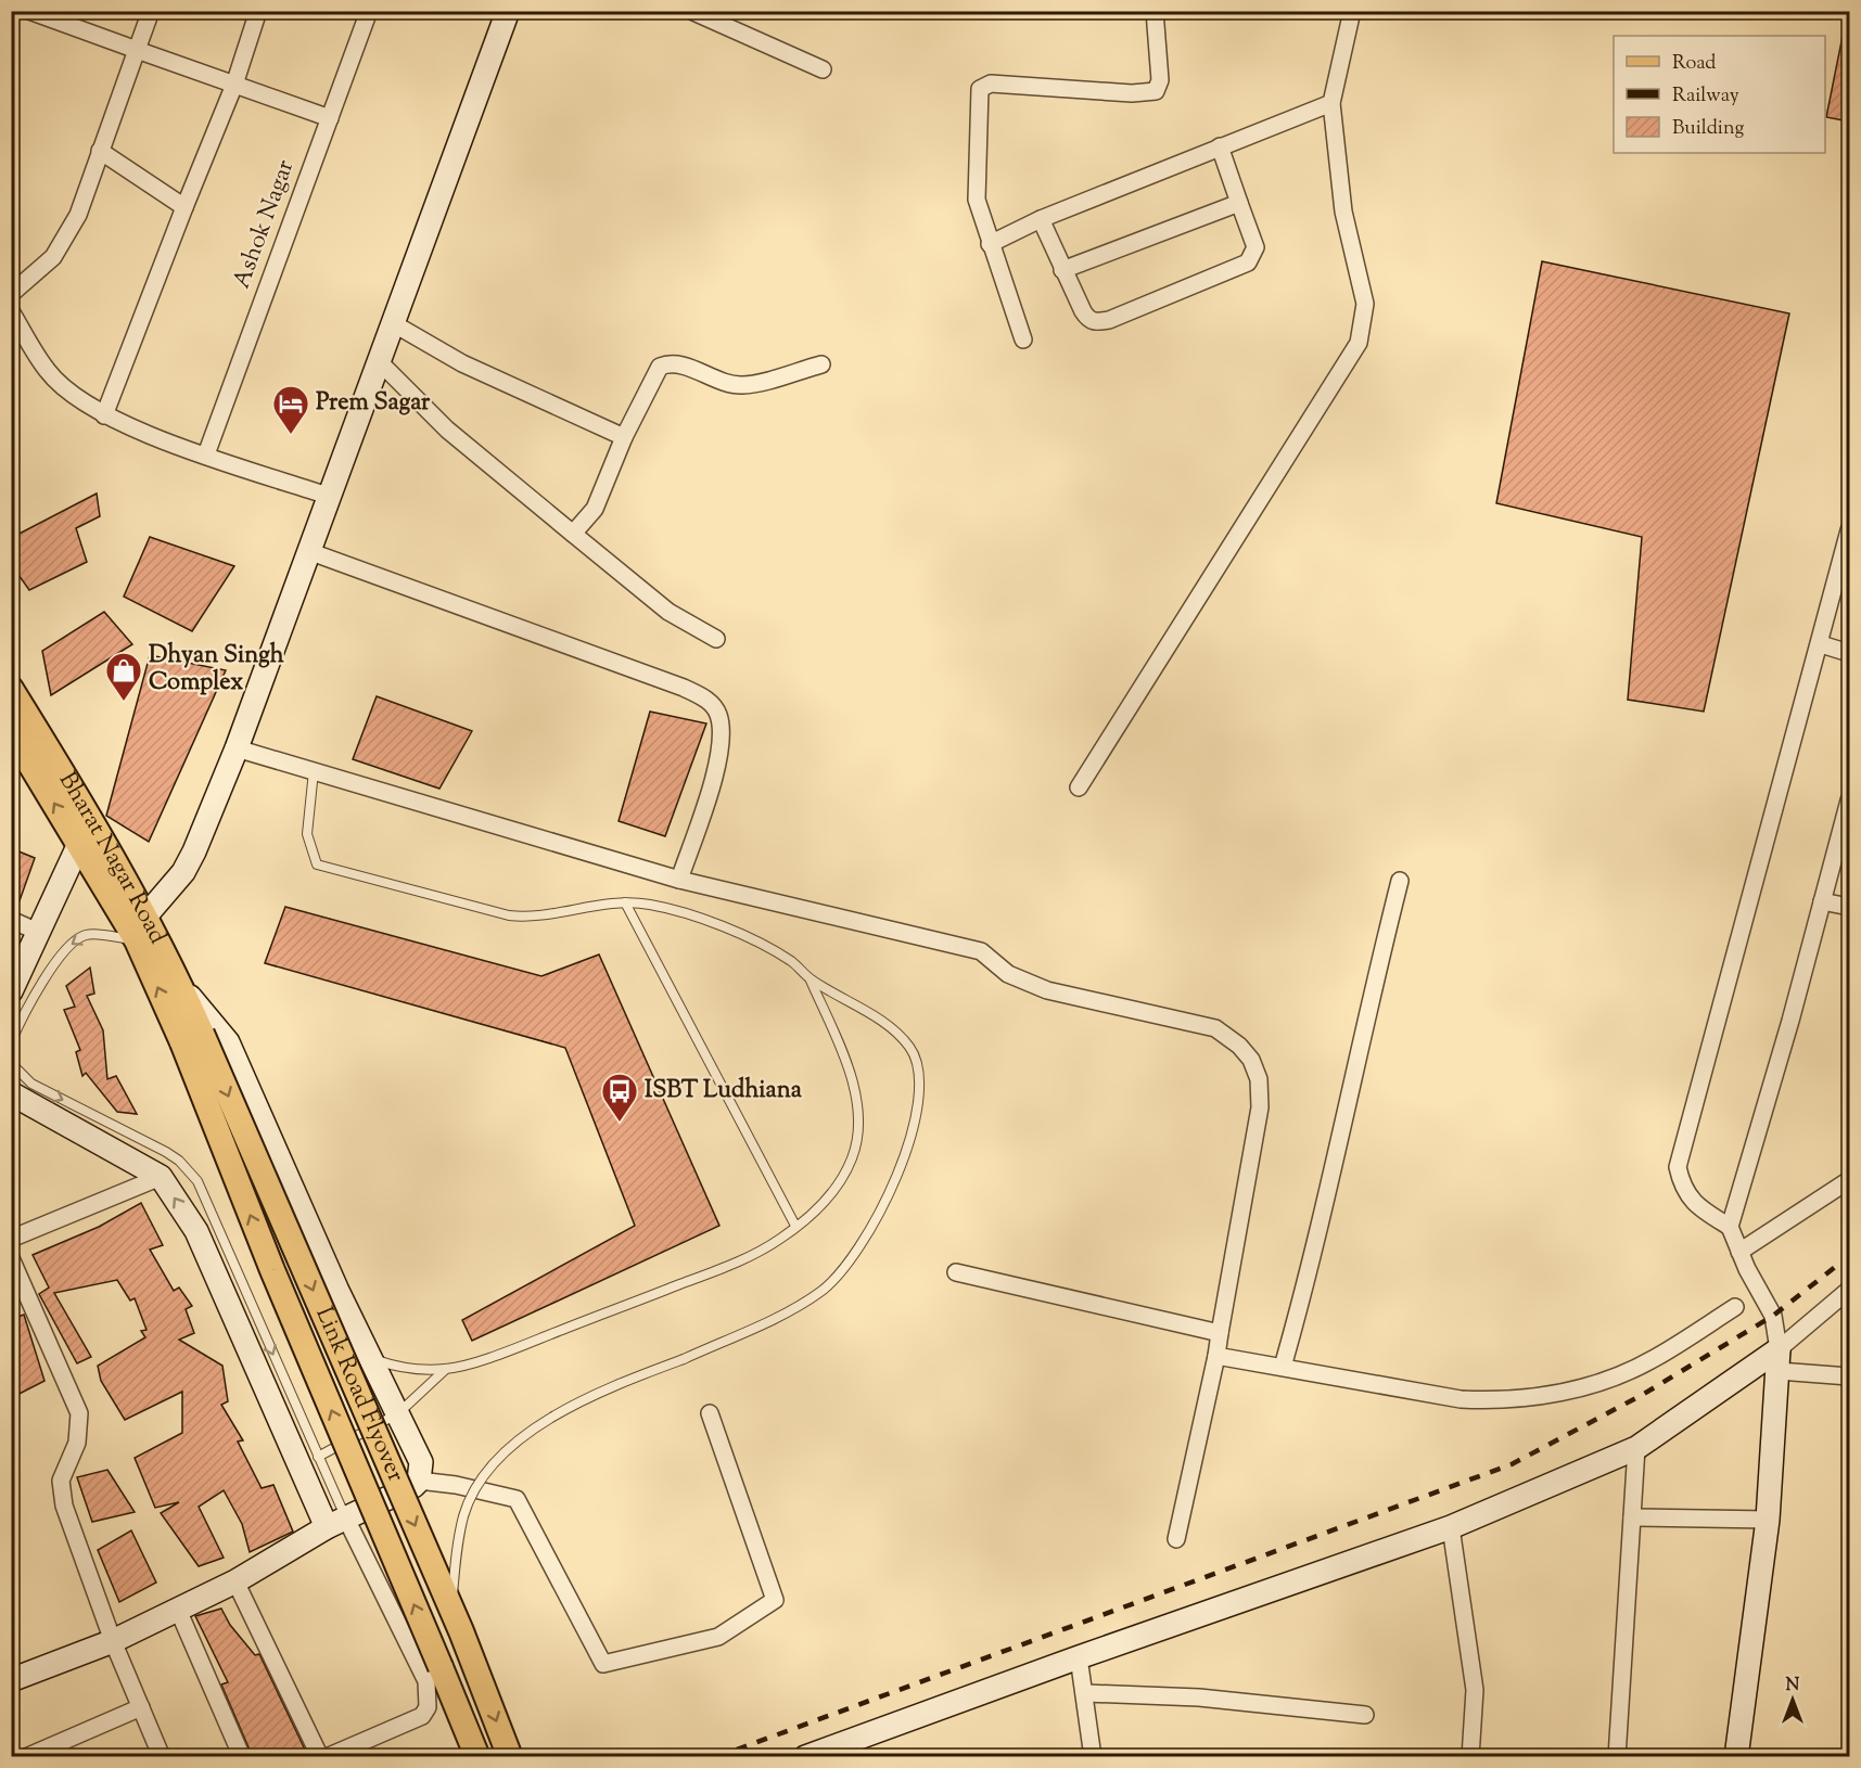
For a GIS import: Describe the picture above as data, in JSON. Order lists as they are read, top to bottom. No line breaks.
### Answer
{"streets":{"main road":["Bharat Nagar Road","Link Road Flyover"],"street":["Ashok Nagar"]},"crossings":[["Bharat Nagar Road","Link Road Flyover"]],"places":{"hotel":["Prem Sagar"],"shop":["Dhyan Singh Complex"],"bus stop":["ISBT Ludhiana"]},"legend":["Road","Railway","Building"],"north":"top"}
